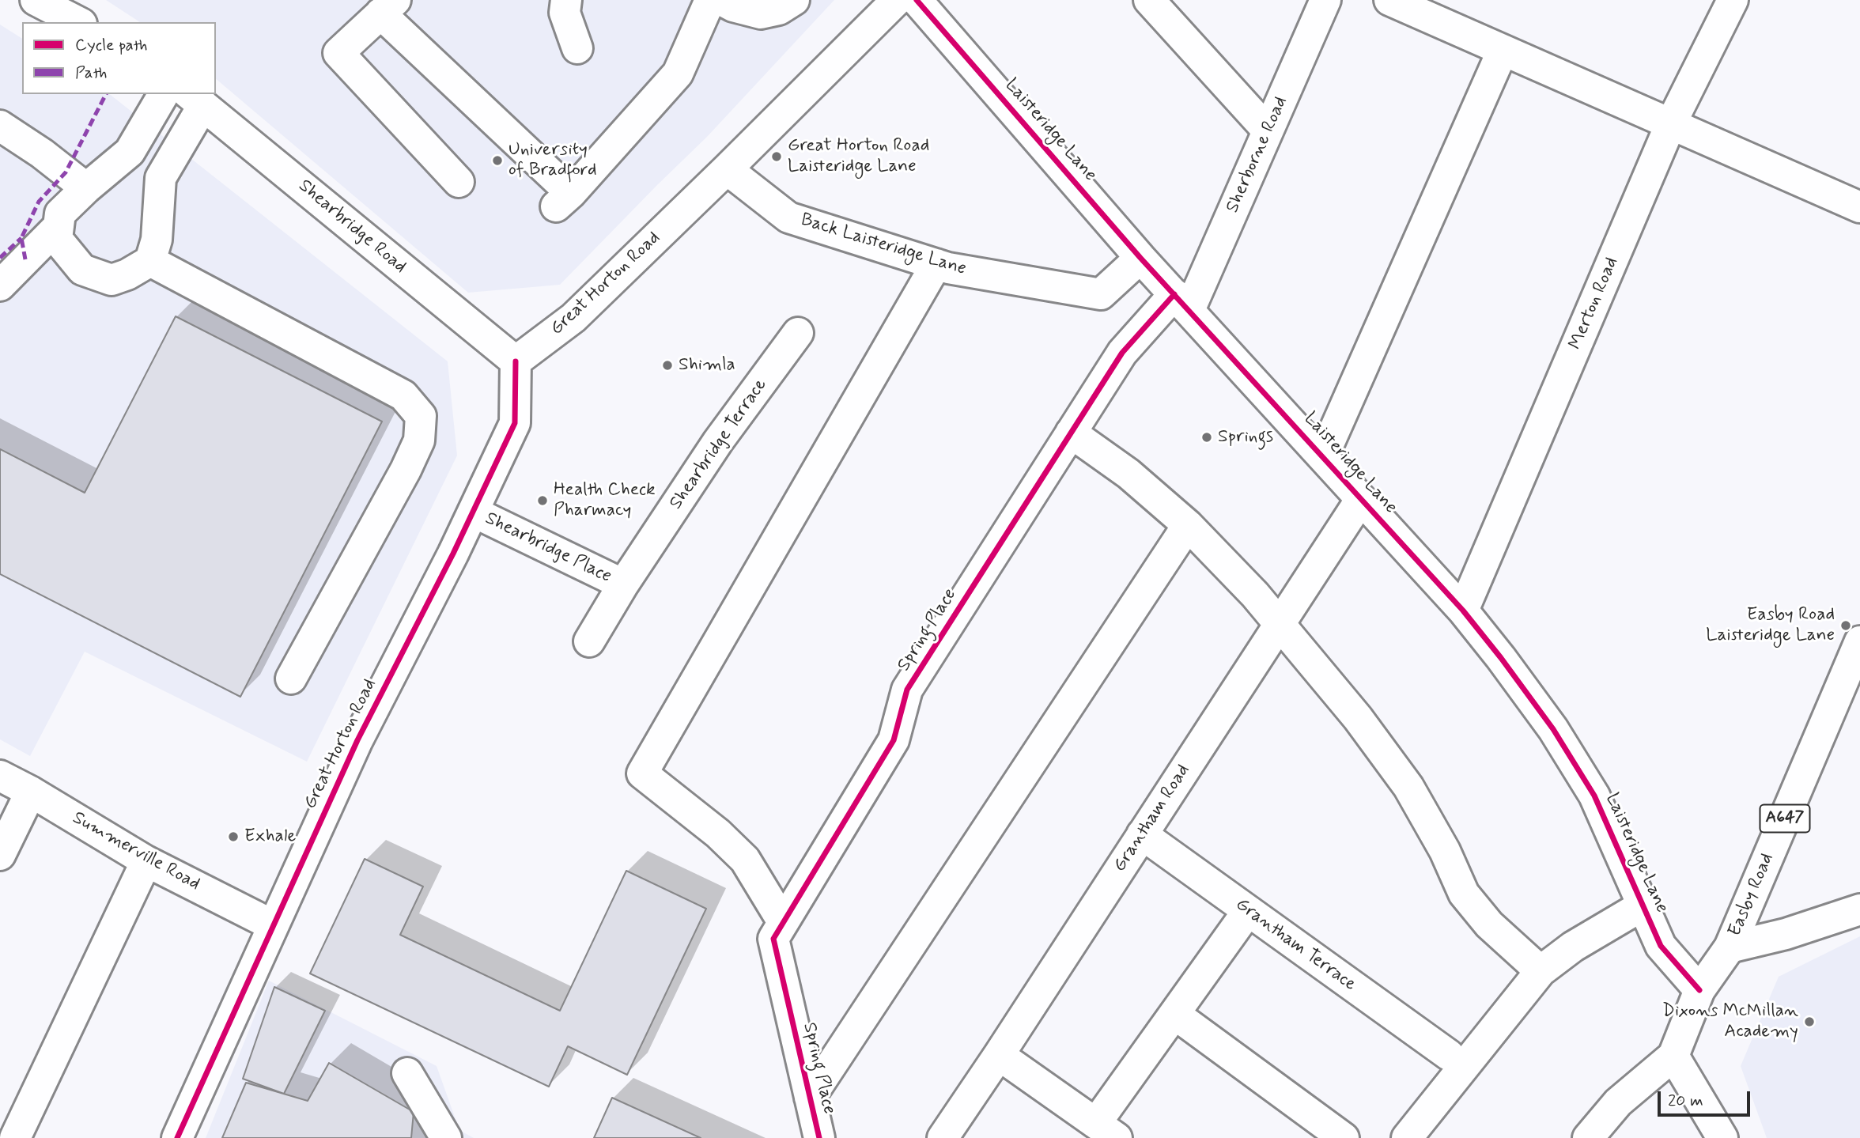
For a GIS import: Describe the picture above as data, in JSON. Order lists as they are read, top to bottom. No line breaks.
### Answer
{"streets":{"street":["Laisteridge Lane","Sherborne Road","Shearbridge Road","Back Laisteridge Lane","Great Horton Road","Merton Road","Shearbridge Terrace","Shearbridge Place","Spring Place","Grantham Road","A647","Summerville Road","Easby Road","Grantham Terrace"]},"crossings":[["Laisteridge Lane","Sherborne Road"],["Laisteridge Lane","Back Laisteridge Lane"],["Laisteridge Lane","Merton Road"],["Laisteridge Lane","Spring Place"],["Laisteridge Lane","Grantham Road"],["Laisteridge Lane","A647"],["Laisteridge Lane","Easby Road"],["Sherborne Road","Spring Place"],["Shearbridge Road","Great Horton Road"],["Back Laisteridge Lane","Great Horton Road"],["Great Horton Road","Shearbridge Place"],["Great Horton Road","Summerville Road"],["Shearbridge Terrace","Shearbridge Place"],["Grantham Road","Grantham Terrace"],["A647","Easby Road"]],"places":["Great Horton Road Laisteridge Lane","University of Bradford","Shimla","Springs","Health Check Pharmacy","Easby Road Laisteridge Lane","Exhale","Dixons McMillan Academy"],"legend":["Cycle path","Path"],"scale_bar":"20 m"}
